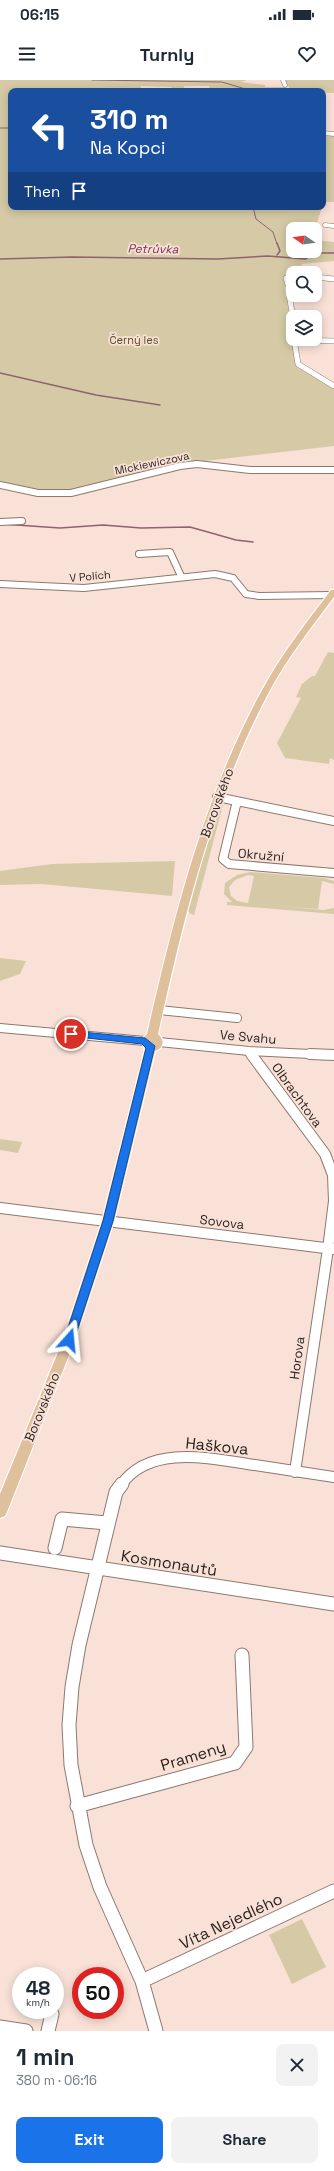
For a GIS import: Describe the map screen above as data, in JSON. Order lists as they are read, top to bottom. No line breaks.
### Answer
{"streets":{"main road":["Borovského"],"street":["Mickiewiczova","V Polích","Okružní","Ve Svahu","Olbrachtova","Sovova","Horova","Haškova","Kosmonautů","Prameny","Víta Nejedlého"]},"crossings":[["V Polích","Borovského"],["Borovského","Ve Svahu"],["Borovského","Sovova"],["Ve Svahu","Olbrachtova"],["Olbrachtova","Sovova"],["Olbrachtova","Horova"],["Sovova","Horova"],["Horova","Haškova"],["Haškova","Kosmonautů"]],"water":["Petrůvka"],"parks":["Černý les"],"north":"left","page":{"status":"06:15","header":"Turnly","turn":["310 m","Na Kopci"],"then":"Then","speed":"48 km/h","limit":"50","heading":["1 min","380 m · 06:16"],"buttons":["Exit","Share"]}}
